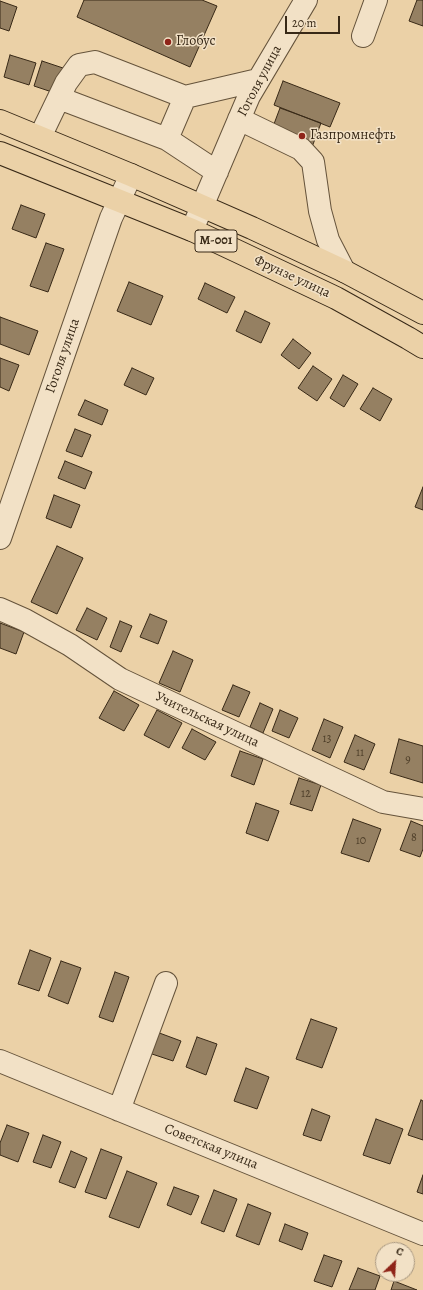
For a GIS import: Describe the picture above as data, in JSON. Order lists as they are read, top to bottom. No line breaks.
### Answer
{"streets":{"main road":["M-001","Фрунзе улица"],"street":["Гоголя улица","Учительская улица","Советская улица"]},"crossings":[["Гоголя улица","Фрунзе улица"]],"places":["Глобус","Газпромнефть"],"house_numbers":["13","11","9","12","8","10"],"scale_bar":"20 m","north":"top right"}
